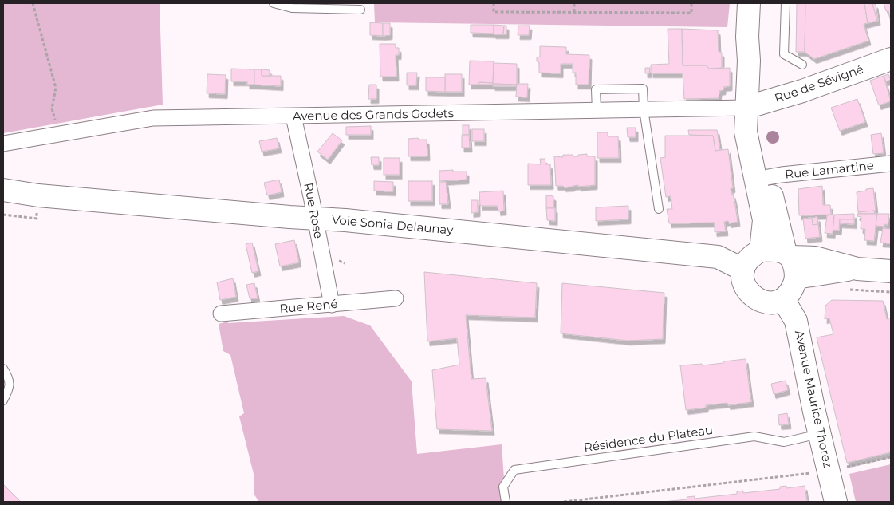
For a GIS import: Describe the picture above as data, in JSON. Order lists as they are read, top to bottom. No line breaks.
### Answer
{"streets":{"main road":["Rue de Sévigné","Voie Sonia Delaunay","Avenue Maurice Thorez"],"street":["Avenue des Grands Godets","Rue Lamartine","Rue Rose","Rue René"],"lane":["Résidence du Plateau"]},"crossings":[["Rue de Sévigné","Avenue des Grands Godets"],["Avenue des Grands Godets","Rue Rose"],["Rue Rose","Voie Sonia Delaunay"],["Rue Rose","Rue René"],["Voie Sonia Delaunay","Avenue Maurice Thorez"],["Avenue Maurice Thorez","Résidence du Plateau"]]}
